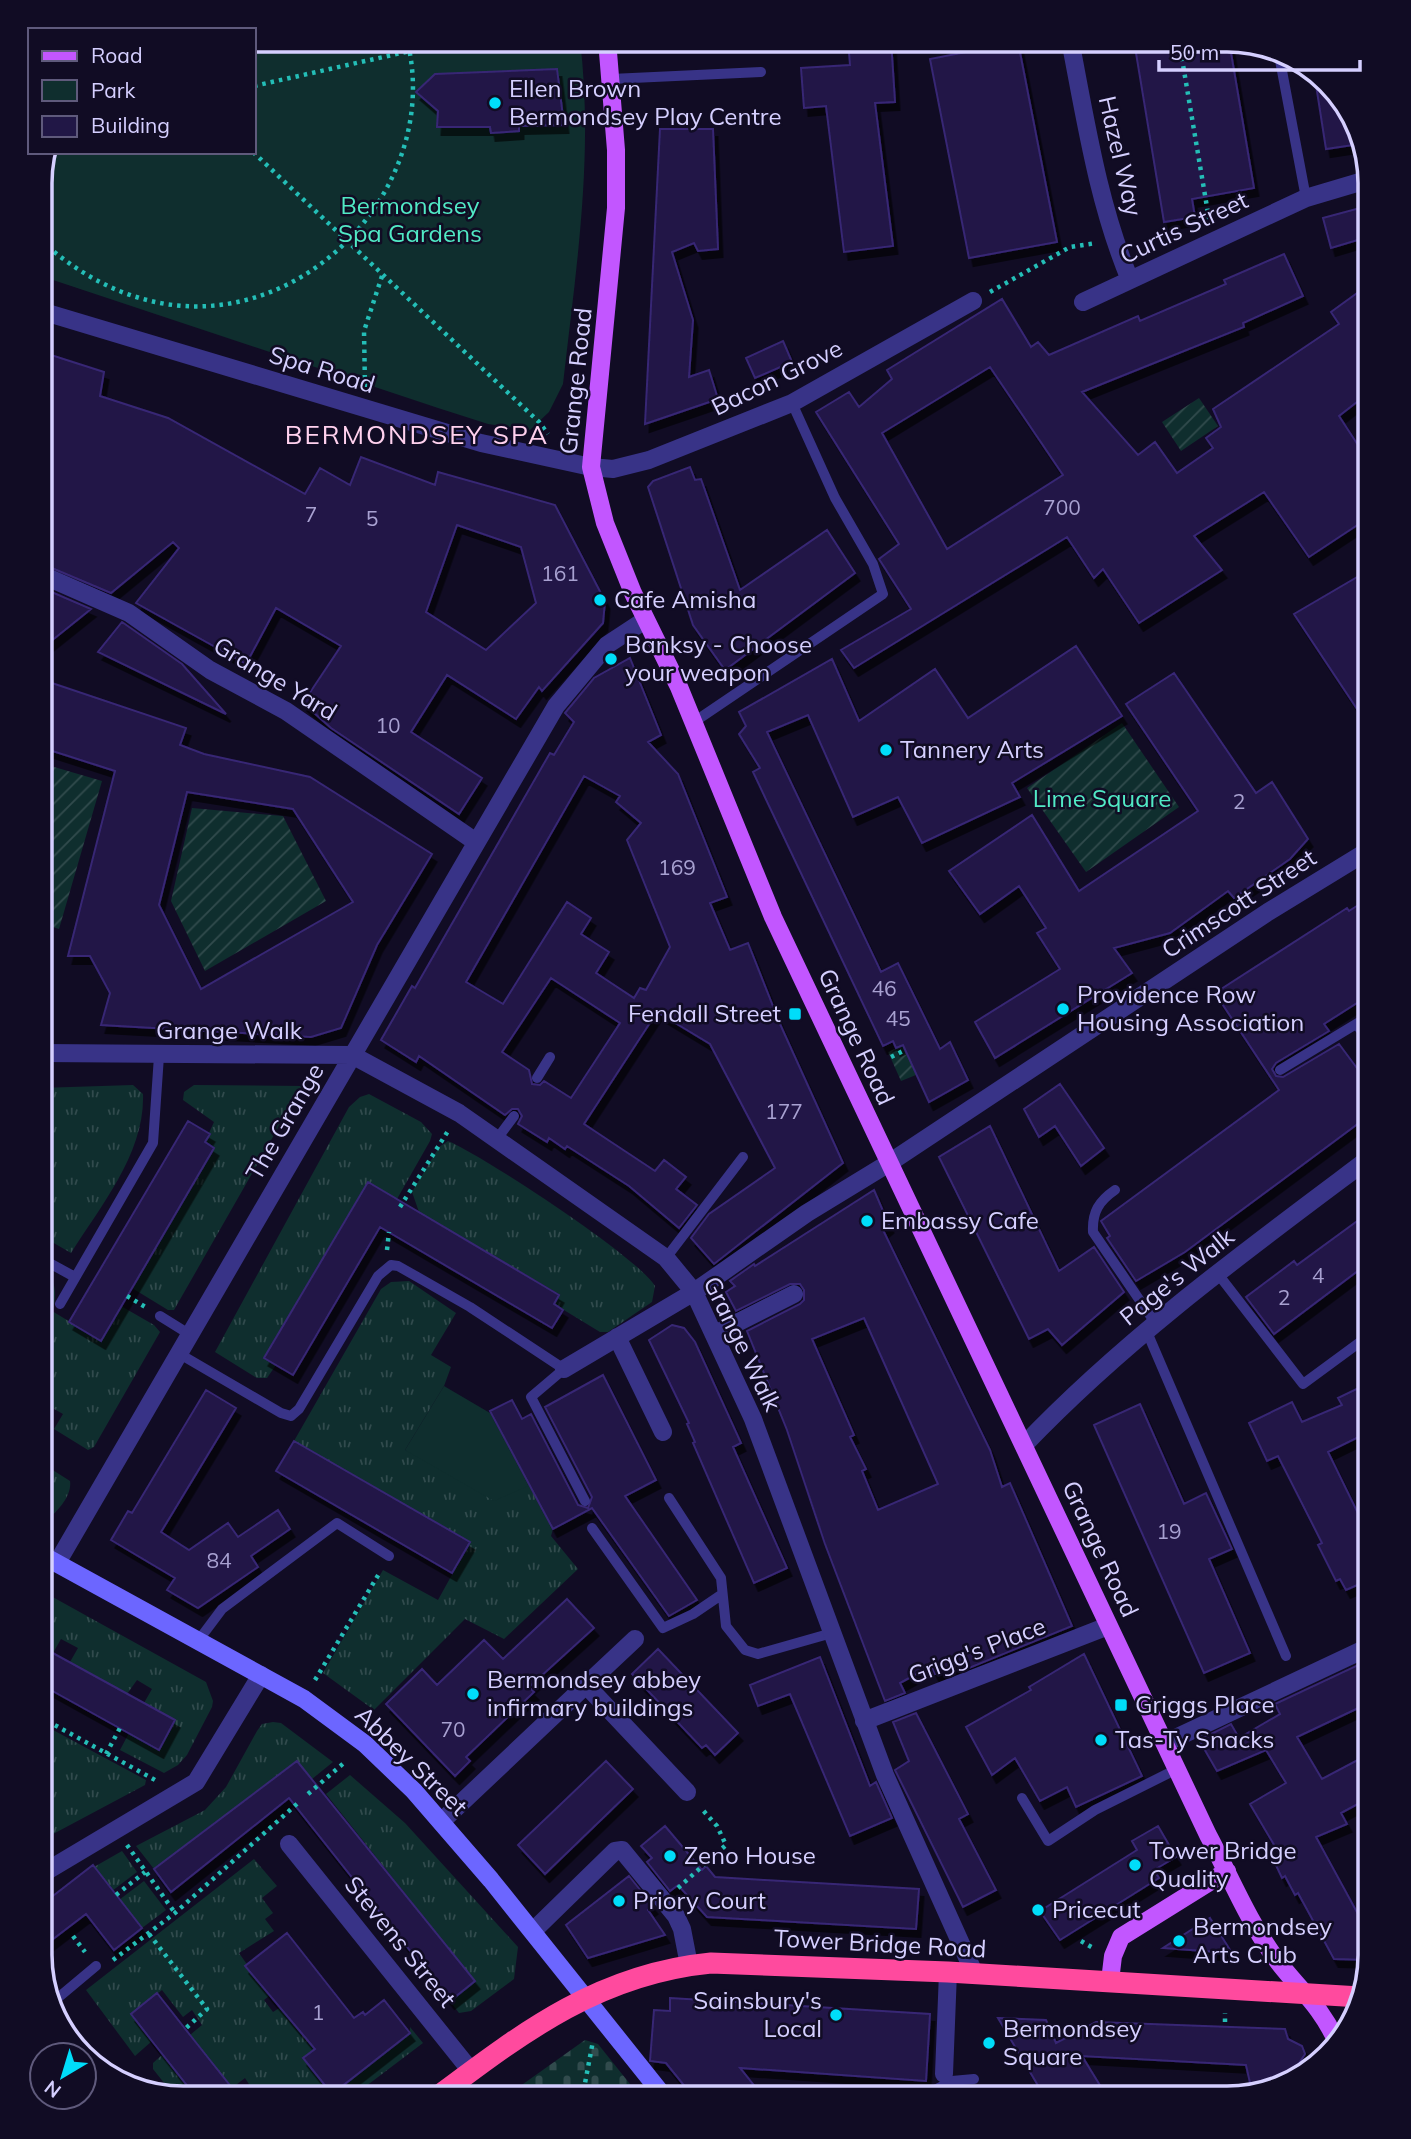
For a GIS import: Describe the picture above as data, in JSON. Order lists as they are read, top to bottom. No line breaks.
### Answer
{"streets":{"highway":["Tower Bridge Road"],"main road":["Grange Road","Abbey Street"],"street":["Hazel Way","Curtis Street","Spa Road","Bacon Grove","Grange Yard","Crimscott Street","Grange Walk","The Grange","Page's Walk","Grigg's Place","Stevens Street"]},"crossings":[["Hazel Way","Curtis Street"],["Spa Road","Bacon Grove"],["Spa Road","Grange Road"],["Bacon Grove","Grange Road"],["Grange Road","Crimscott Street"],["Grange Road","The Grange"],["Grange Road","Page's Walk"],["Grange Road","Grigg's Place"],["Grange Road","Tower Bridge Road"],["Grange Yard","The Grange"],["Grange Walk","The Grange"],["Grange Walk","Grigg's Place"],["Grange Walk","Tower Bridge Road"],["The Grange","Abbey Street"],["Abbey Street","Tower Bridge Road"],["Stevens Street","Tower Bridge Road"]],"districts":["BERMONDSEY SPA"],"parks":["Bermondsey Spa Gardens","Lime Square"],"places":{"other":["Ellen Brown Bermondsey Play Centre","Cafe Amisha","Banksy - Choose your weapon","Tannery Arts","Providence Row Housing Association","Embassy Cafe","Bermondsey abbey infirmary buildings","Tas-Ty Snacks","Zeno House","Tower Bridge Quality","Priory Court","Pricecut","Bermondsey Arts Club","Sainsbury's Local","Bermondsey Square"],"transit":["Fendall Street","Griggs Place"]},"house_numbers":["700","7","5","161","10","2","169","46","45","177","4","2","19","84","70","1"],"legend":["Road","Park","Building"],"scale_bar":"50 m","north":"bottom left"}
